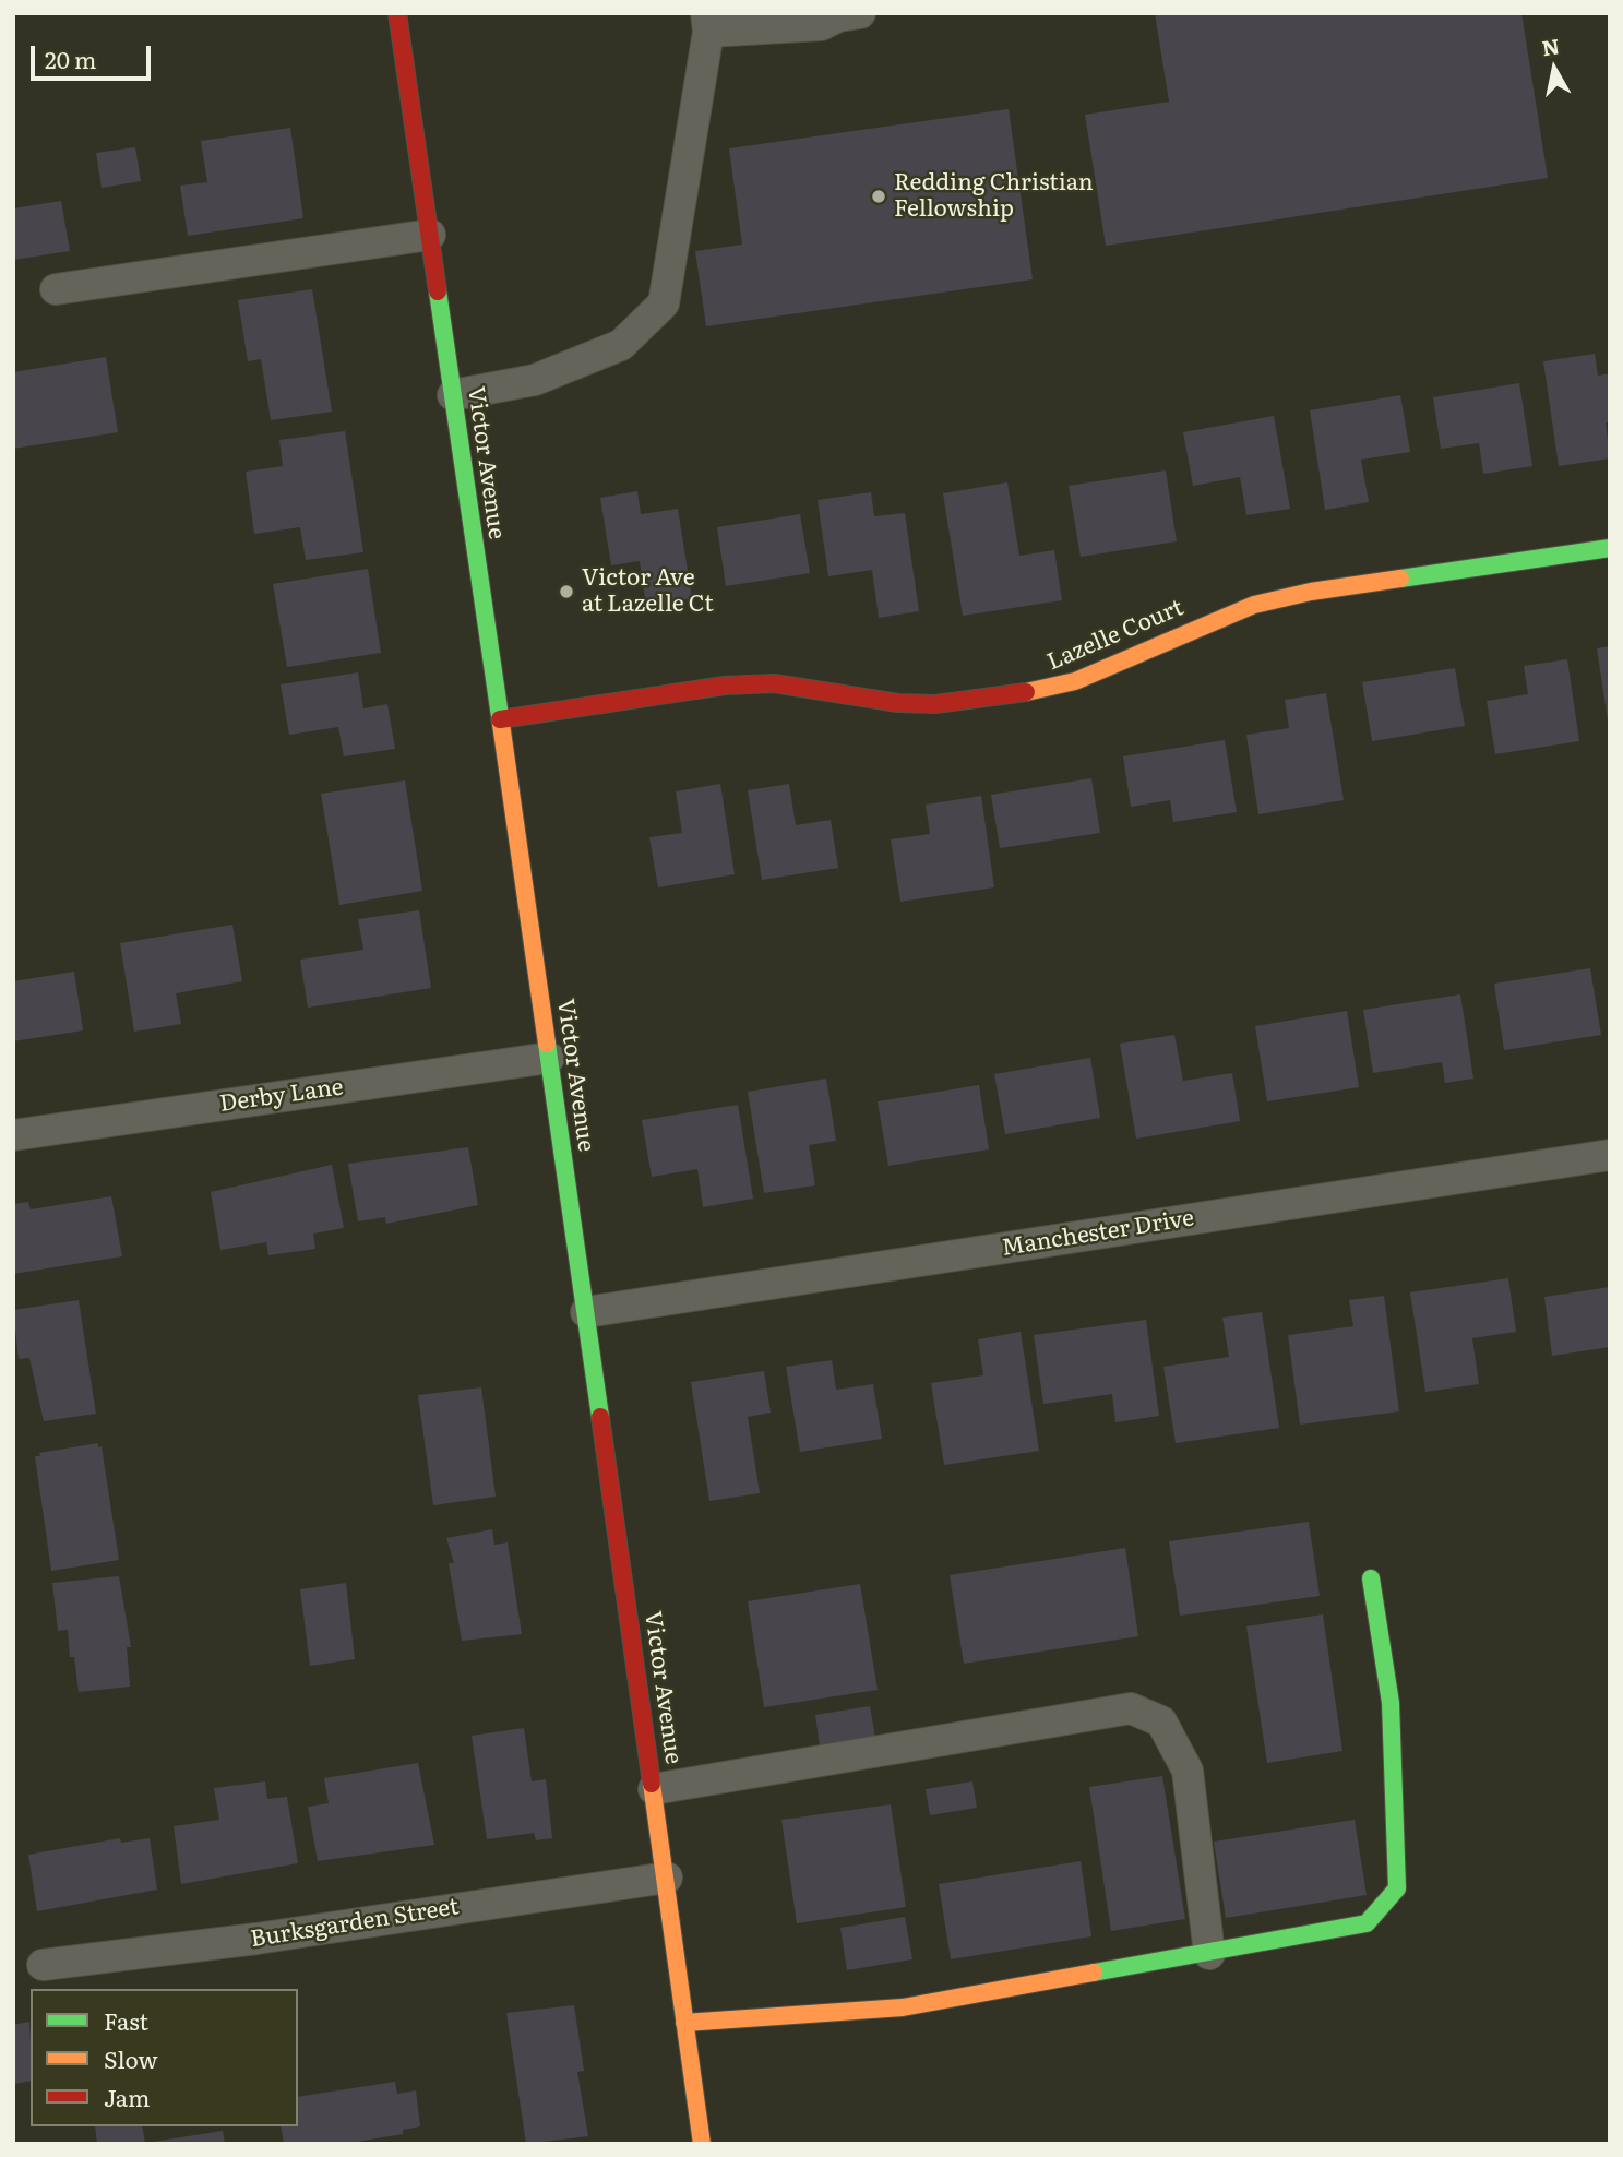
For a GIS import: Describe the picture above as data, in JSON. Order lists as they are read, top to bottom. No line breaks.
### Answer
{"streets":{"main road":["Victor Avenue","Lazelle Court"],"street":["Derby Lane","Manchester Drive","Burksgarden Street"]},"crossings":[["Victor Avenue","Lazelle Court"],["Victor Avenue","Derby Lane"],["Victor Avenue","Manchester Drive"],["Victor Avenue","Burksgarden Street"]],"places":["Redding Christian Fellowship","Victor Ave at Lazelle Ct"],"legend":["Fast","Slow","Jam"],"scale_bar":"20 m","north":"top"}
